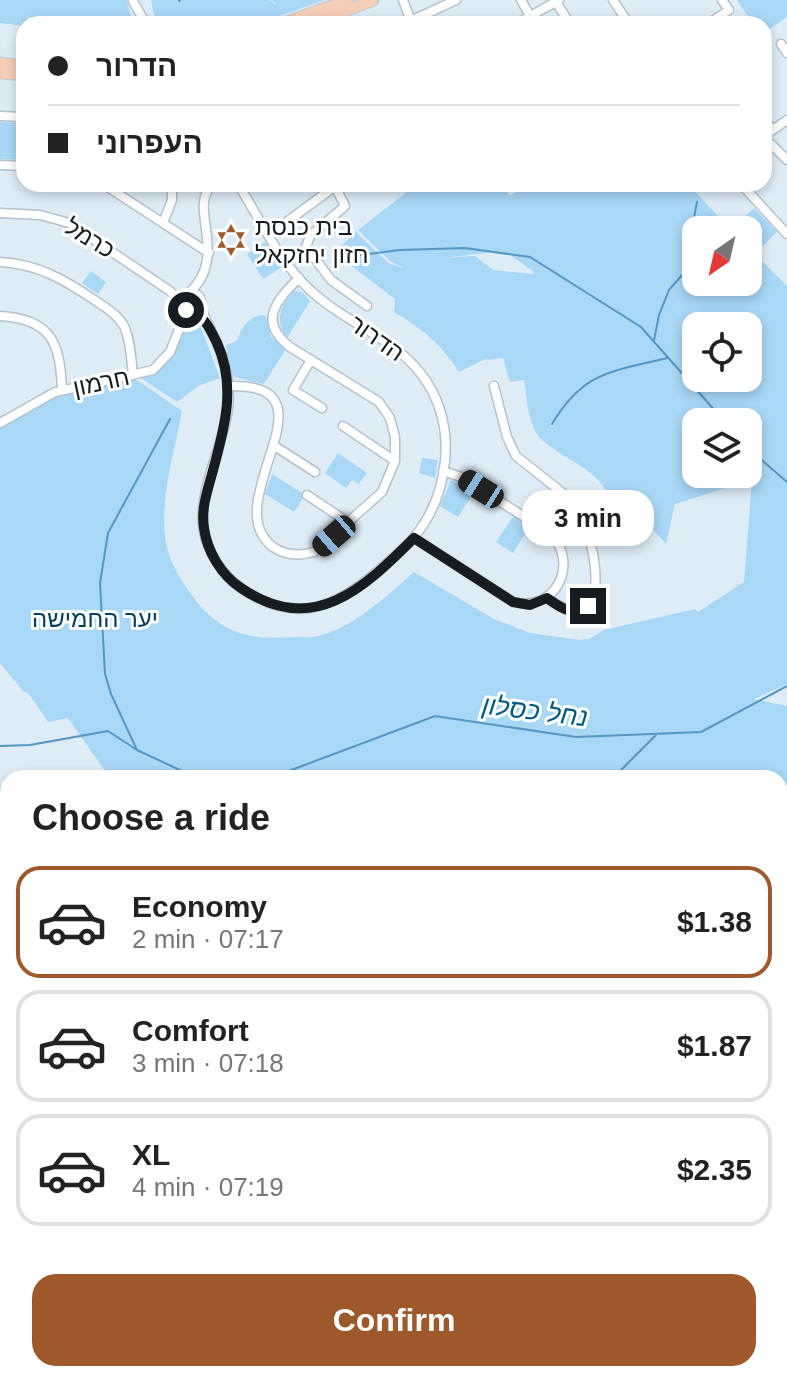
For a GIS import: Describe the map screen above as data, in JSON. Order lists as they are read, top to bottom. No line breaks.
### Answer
{"streets":{"street":["כרמל","הדרור","חרמון"]},"crossings":[["כרמל","הדרור"],["כרמל","חרמון"],["הדרור","חרמון"]],"water":["נחל כסלון"],"parks":["יער החמישה"],"places":{"synagogue":["בית כנסת חזון יחזקאל"]},"north":"bottom left","page":{"banner":["הדרור","העפרוני"],"bubble":"3 min","heading":"Choose a ride","list":[{"name":"Economy","note":"2 min · 07:17","value":"$1.38"},{"name":"Comfort","note":"3 min · 07:18","value":"$1.87"},{"name":"XL","note":"4 min · 07:19","value":"$2.35"}],"buttons":"Confirm"}}
